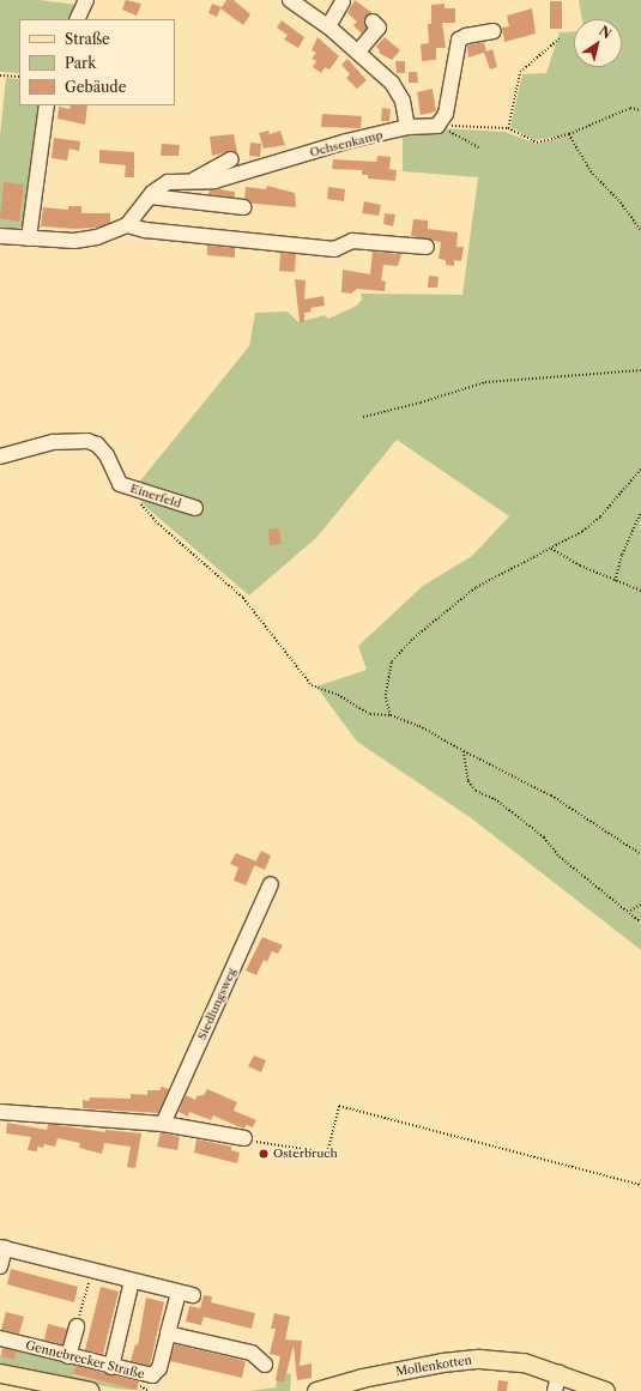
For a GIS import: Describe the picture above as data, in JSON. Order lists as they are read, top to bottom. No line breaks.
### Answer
{"streets":{"main road":["Mollenkotten"],"street":["Ochsenkamp","Einerfeld","Siedlungsweg","Gennebrecker Straße"]},"places":["Osterbruch"],"legend":["Straße","Park","Gebäude"],"north":"top right"}
